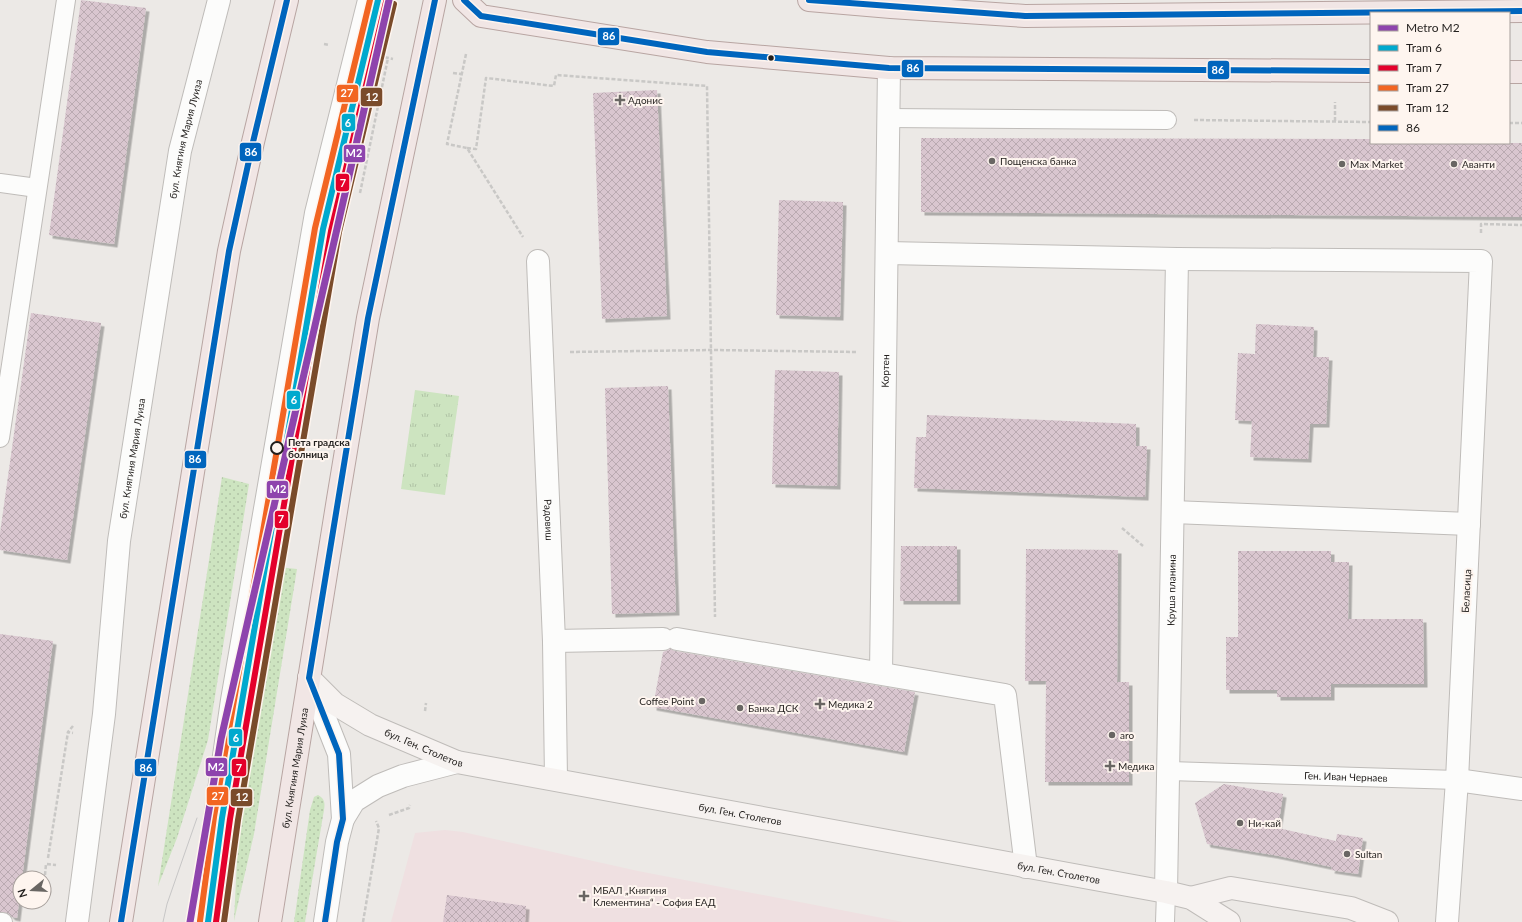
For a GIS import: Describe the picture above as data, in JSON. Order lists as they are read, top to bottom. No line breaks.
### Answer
{"streets":{"main road":["бул. Княгиня Мария Луиза"],"street":["Кортен","Радовиш","Круша планина","Беласица","бул. Ген. Столетов","Ген. Иван Чернаев"]},"crossings":[["бул. Княгиня Мария Луиза","бул. Ген. Столетов"],["Радовиш","бул. Ген. Столетов"],["Круша планина","Беласица"],["Круша планина","бул. Ген. Столетов"],["Круша планина","Ген. Иван Чернаев"],["Беласица","Ген. Иван Чернаев"]],"places":{"health":["Адонис","Медика 2","Медика","МБАЛ „Княгиня Клементина“ - София ЕАД"],"other":["Пощенска банка","Max Market","Аванти","Пета градска болница","Coffee Point","Банка ДСК","aro","Ни-кай","Sultan"]},"lines":["metro line M2","tram line 6","tram line 27","transit line 86","tram line 7","tram line 12"],"legend":["Metro M2","Tram 6","Tram 7","Tram 27","Tram 12","86"],"north":"left"}
